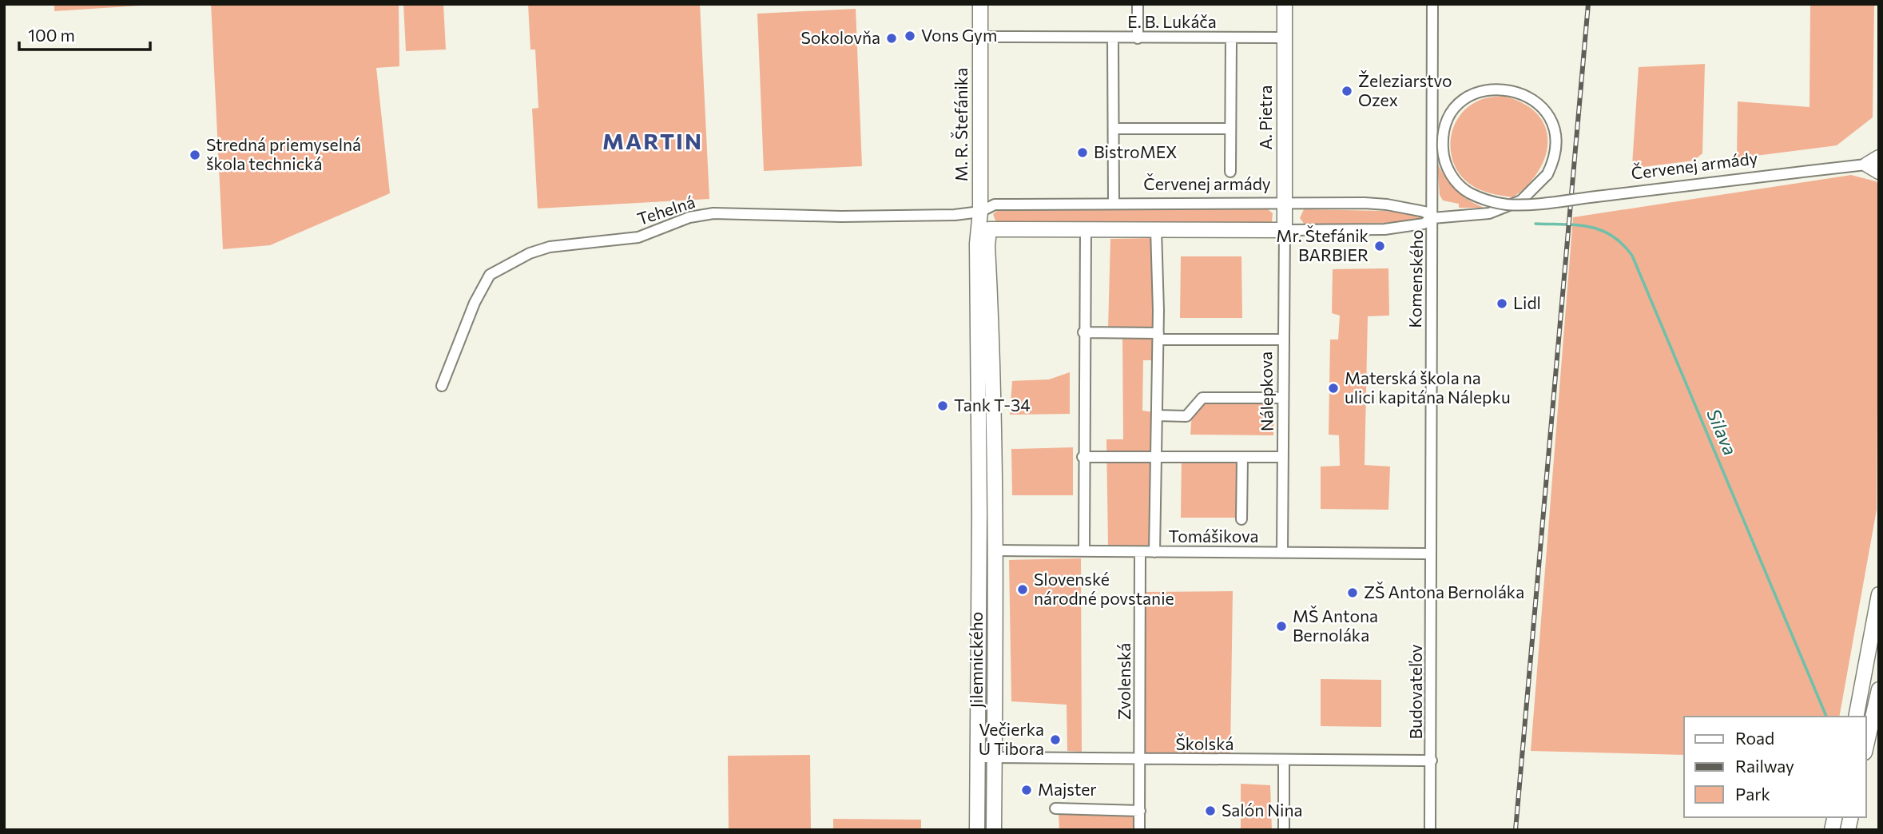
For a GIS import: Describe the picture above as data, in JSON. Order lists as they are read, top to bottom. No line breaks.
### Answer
{"streets":{"main road":["A. Pietra","M. R. Štefánika","Červenej armády","Jilemnického"],"street":["E. B. Lukáča","Tehelná","Komenského","Nálepkova","Tomášikova","Zvolenská","Budovateľov","Školská"]},"crossings":[["E. B. Lukáča","A. Pietra"],["E. B. Lukáča","M. R. Štefánika"],["E. B. Lukáča","Červenej armády"],["A. Pietra","Červenej armády"],["A. Pietra","Nálepkova"],["M. R. Štefánika","Červenej armády"],["M. R. Štefánika","Tehelná"],["M. R. Štefánika","Jilemnického"],["Červenej armády","Tehelná"],["Červenej armády","Komenského"],["Červenej armády","Nálepkova"],["Červenej armády","Jilemnického"],["Tehelná","Jilemnického"],["Komenského","Tomášikova"],["Komenského","Budovateľov"],["Nálepkova","Tomášikova"],["Tomášikova","Jilemnického"],["Tomášikova","Zvolenská"],["Tomášikova","Budovateľov"],["Jilemnického","Školská"],["Zvolenská","Školská"],["Budovateľov","Školská"]],"districts":["MARTIN"],"water":["Silava"],"places":["Vons Gym","Sokolovňa","Železiarstvo Ozex","BistroMEX","Stredná priemyselná škola technická","Mr. Štefánik BARBIER","Lidl","Materská škola na ulici kapitána Nálepku","Tank T-34","Slovenské národné povstanie","ZŠ Antona Bernoláka","MŠ Antona Bernoláka","Večierka U Tibora","Majster","Salón Nina"],"legend":["Road","Railway","Park"],"scale_bar":"100 m"}
